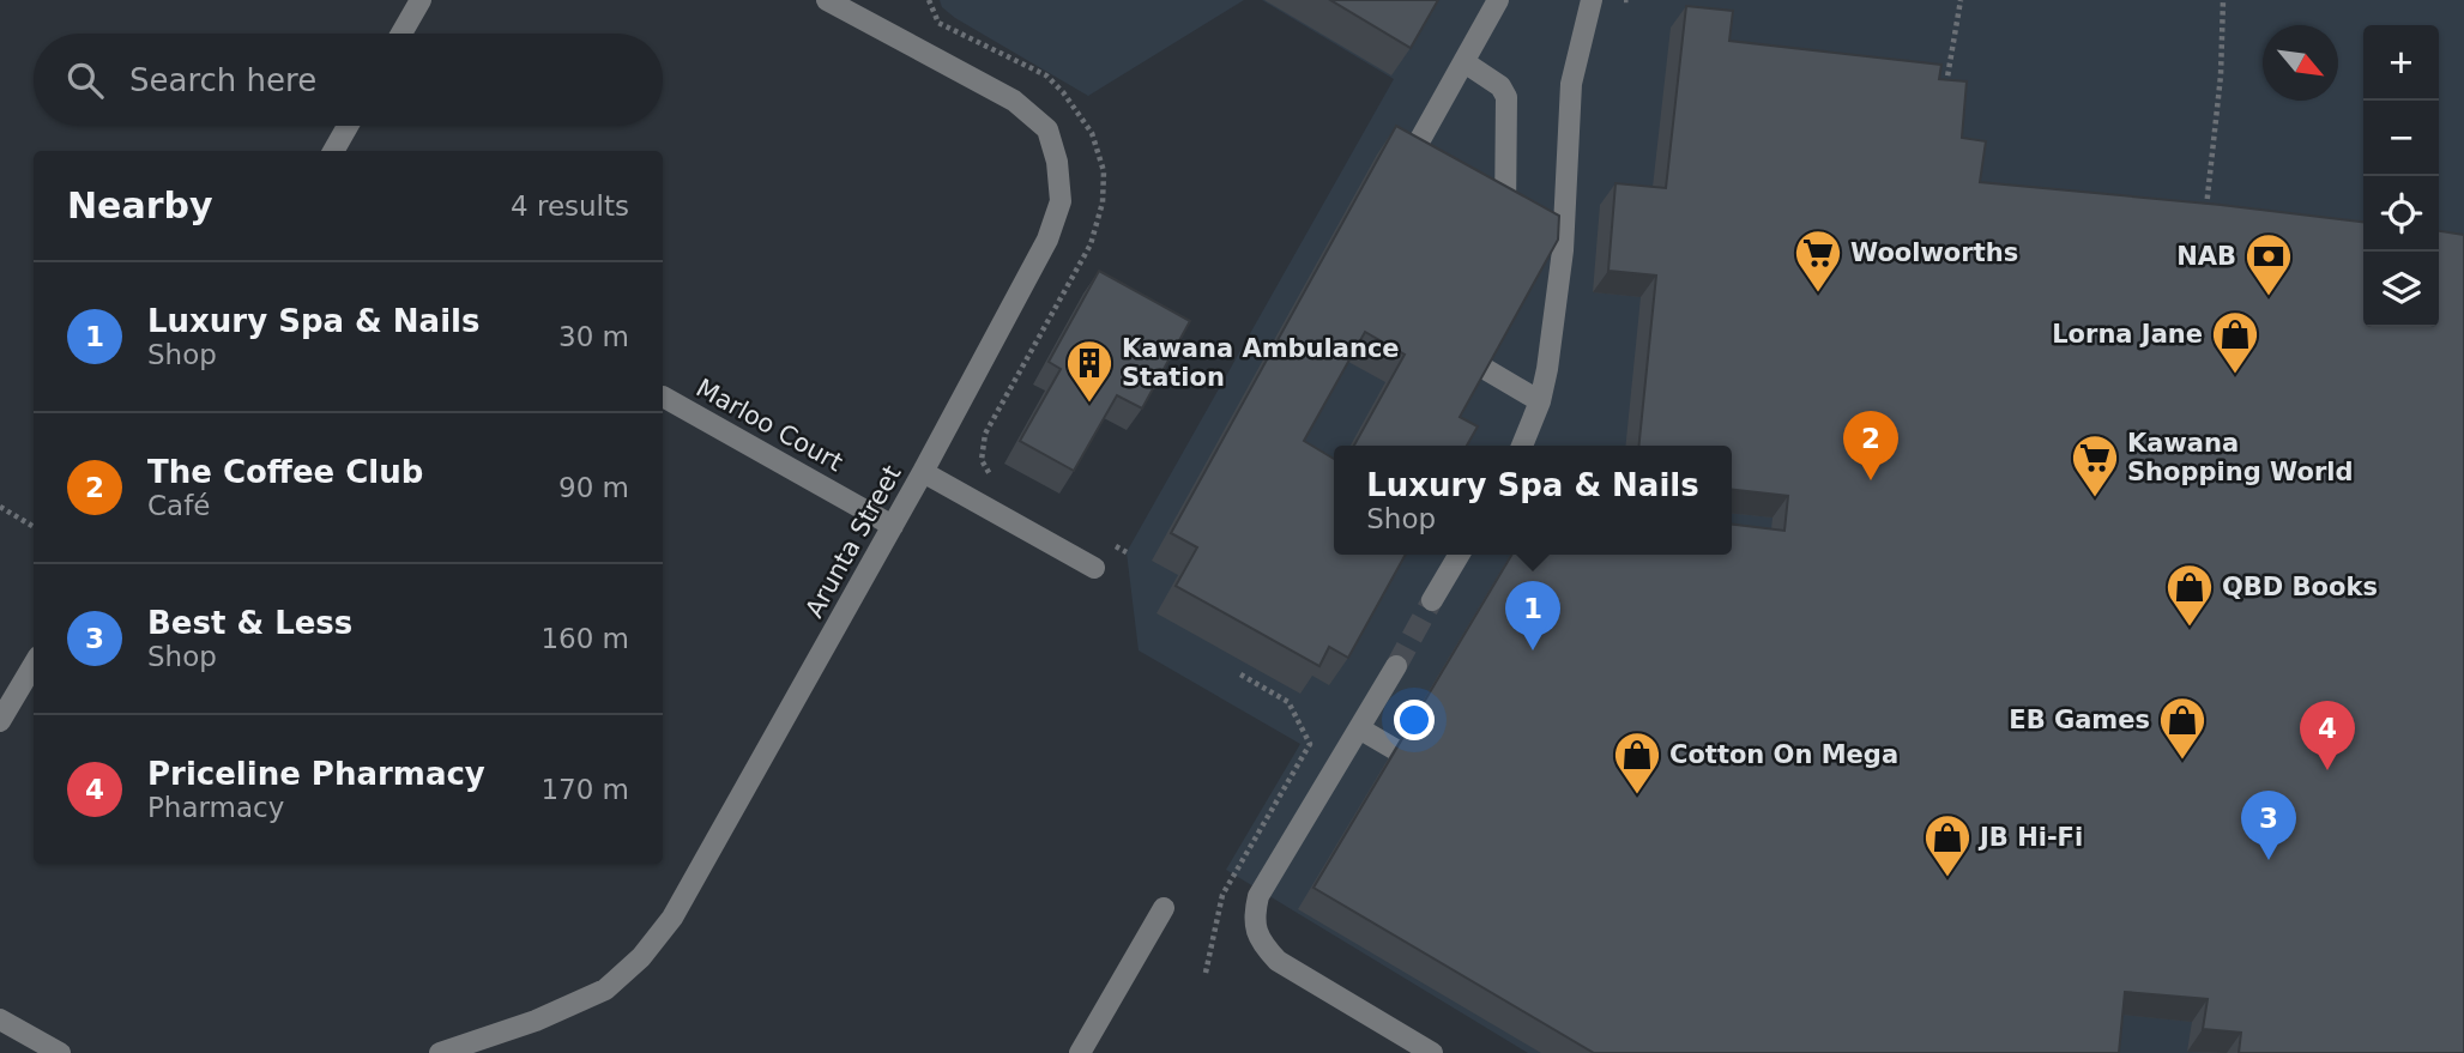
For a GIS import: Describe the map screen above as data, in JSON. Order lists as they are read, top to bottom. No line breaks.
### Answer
{"streets":{"street":["Marloo Court","Arunta Street"]},"crossings":[["Marloo Court","Arunta Street"]],"places":{"supermarket":["Woolworths","Kawana Shopping World"],"bank":["NAB"],"shop":["Lorna Jane","QBD Books","EB Games","Cotton On Mega","JB Hi-Fi"],"building":["Kawana Ambulance Station"]},"north":"bottom right","page":{"map_buttons":["+","−"],"search":"Search here","heading":["Nearby","4 results"],"list":[{"mark":"1","name":"Luxury Spa & Nails","note":"Shop","value":"30 m"},{"mark":"2","name":"The Coffee Club","note":"Café","value":"90 m"},{"mark":"3","name":"Best & Less","note":"Shop","value":"160 m"},{"mark":"4","name":"Priceline Pharmacy","note":"Pharmacy","value":"170 m"}],"pins":["2","1","4","3"],"popup":["Luxury Spa & Nails","Shop"]}}
